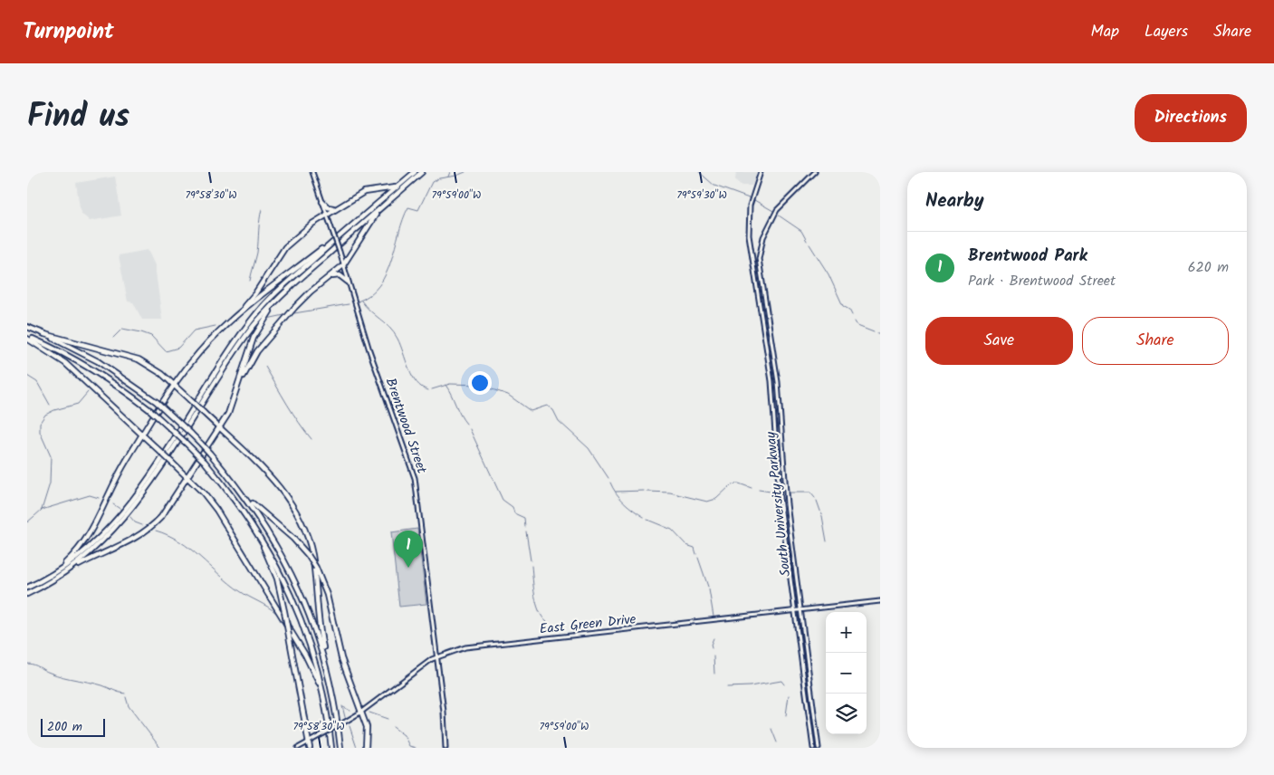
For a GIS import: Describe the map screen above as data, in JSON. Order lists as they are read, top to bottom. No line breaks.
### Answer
{"streets":{"main road":["Brentwood Street","South University Parkway","East Green Drive"]},"crossings":[["Brentwood Street","East Green Drive"],["South University Parkway","East Green Drive"]],"scale_bar":"200 m","page":{"header":"Turnpoint","nav":["Map","Layers","Share"],"title":"Find us","buttons":["Directions",["Save","Share"]],"heading":"Nearby","list":[{"mark":"1","name":"Brentwood Park","note":"Park · Brentwood Street","value":"620 m"}],"pins":"1","map_buttons":["+","−"],"scale":"200 m"},"coordinates":["79°58'30\"W","79°59'00\"W","79°59'30\"W"]}
